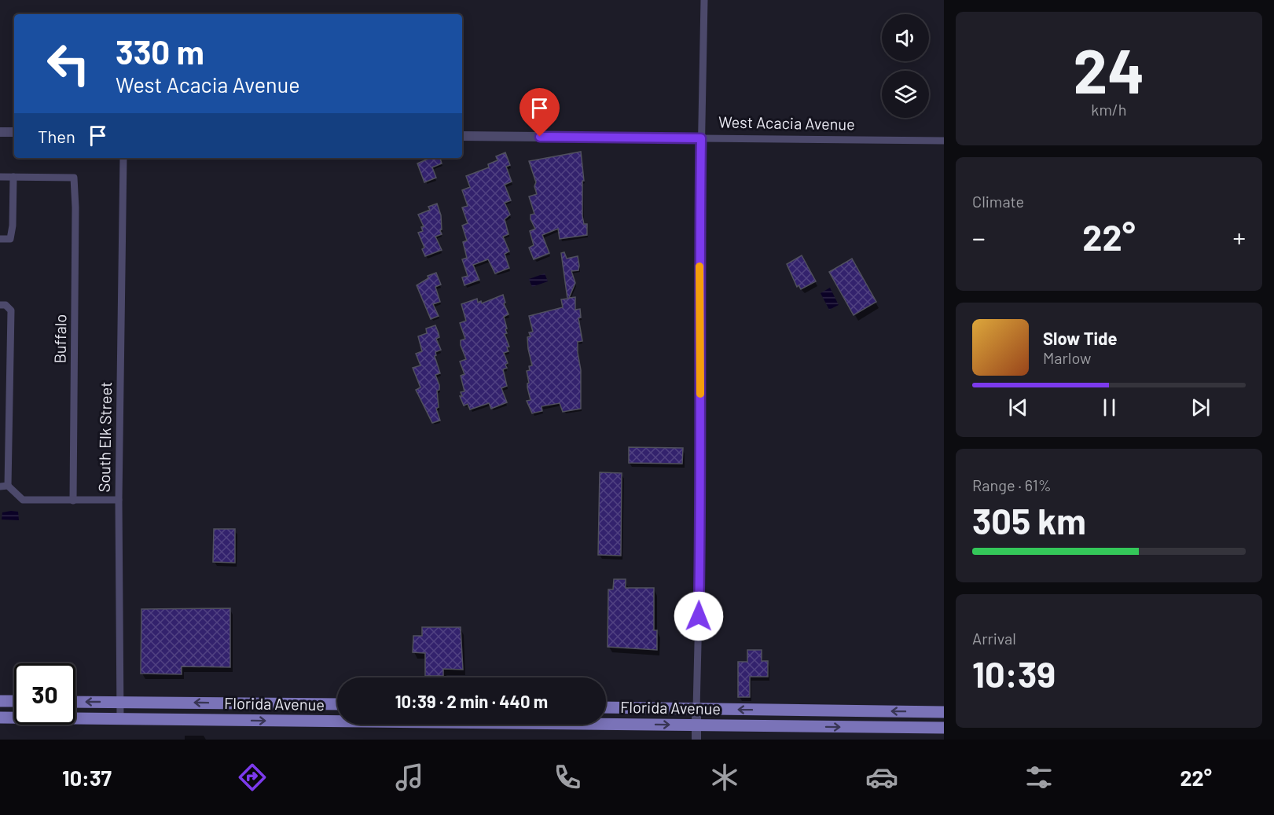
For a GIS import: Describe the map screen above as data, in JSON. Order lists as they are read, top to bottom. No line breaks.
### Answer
{"streets":{"main road":["Florida Avenue"],"street":["West Acacia Avenue","Buffalo","South Elk Street"]},"crossings":[["South Elk Street","Florida Avenue"]],"page":{"tile":[["24","km/h"],"Climate",["Range · 61%","305 km"],["Arrival","10:39"]],"turn":["330 m","West Acacia Avenue"],"then":"Then","heat":["−","22°","+"],"song":["Slow Tide","Marlow"],"limit":"30","trip":"10:39 · 2 min · 440 m","tabs":["10:37","22°"]}}
